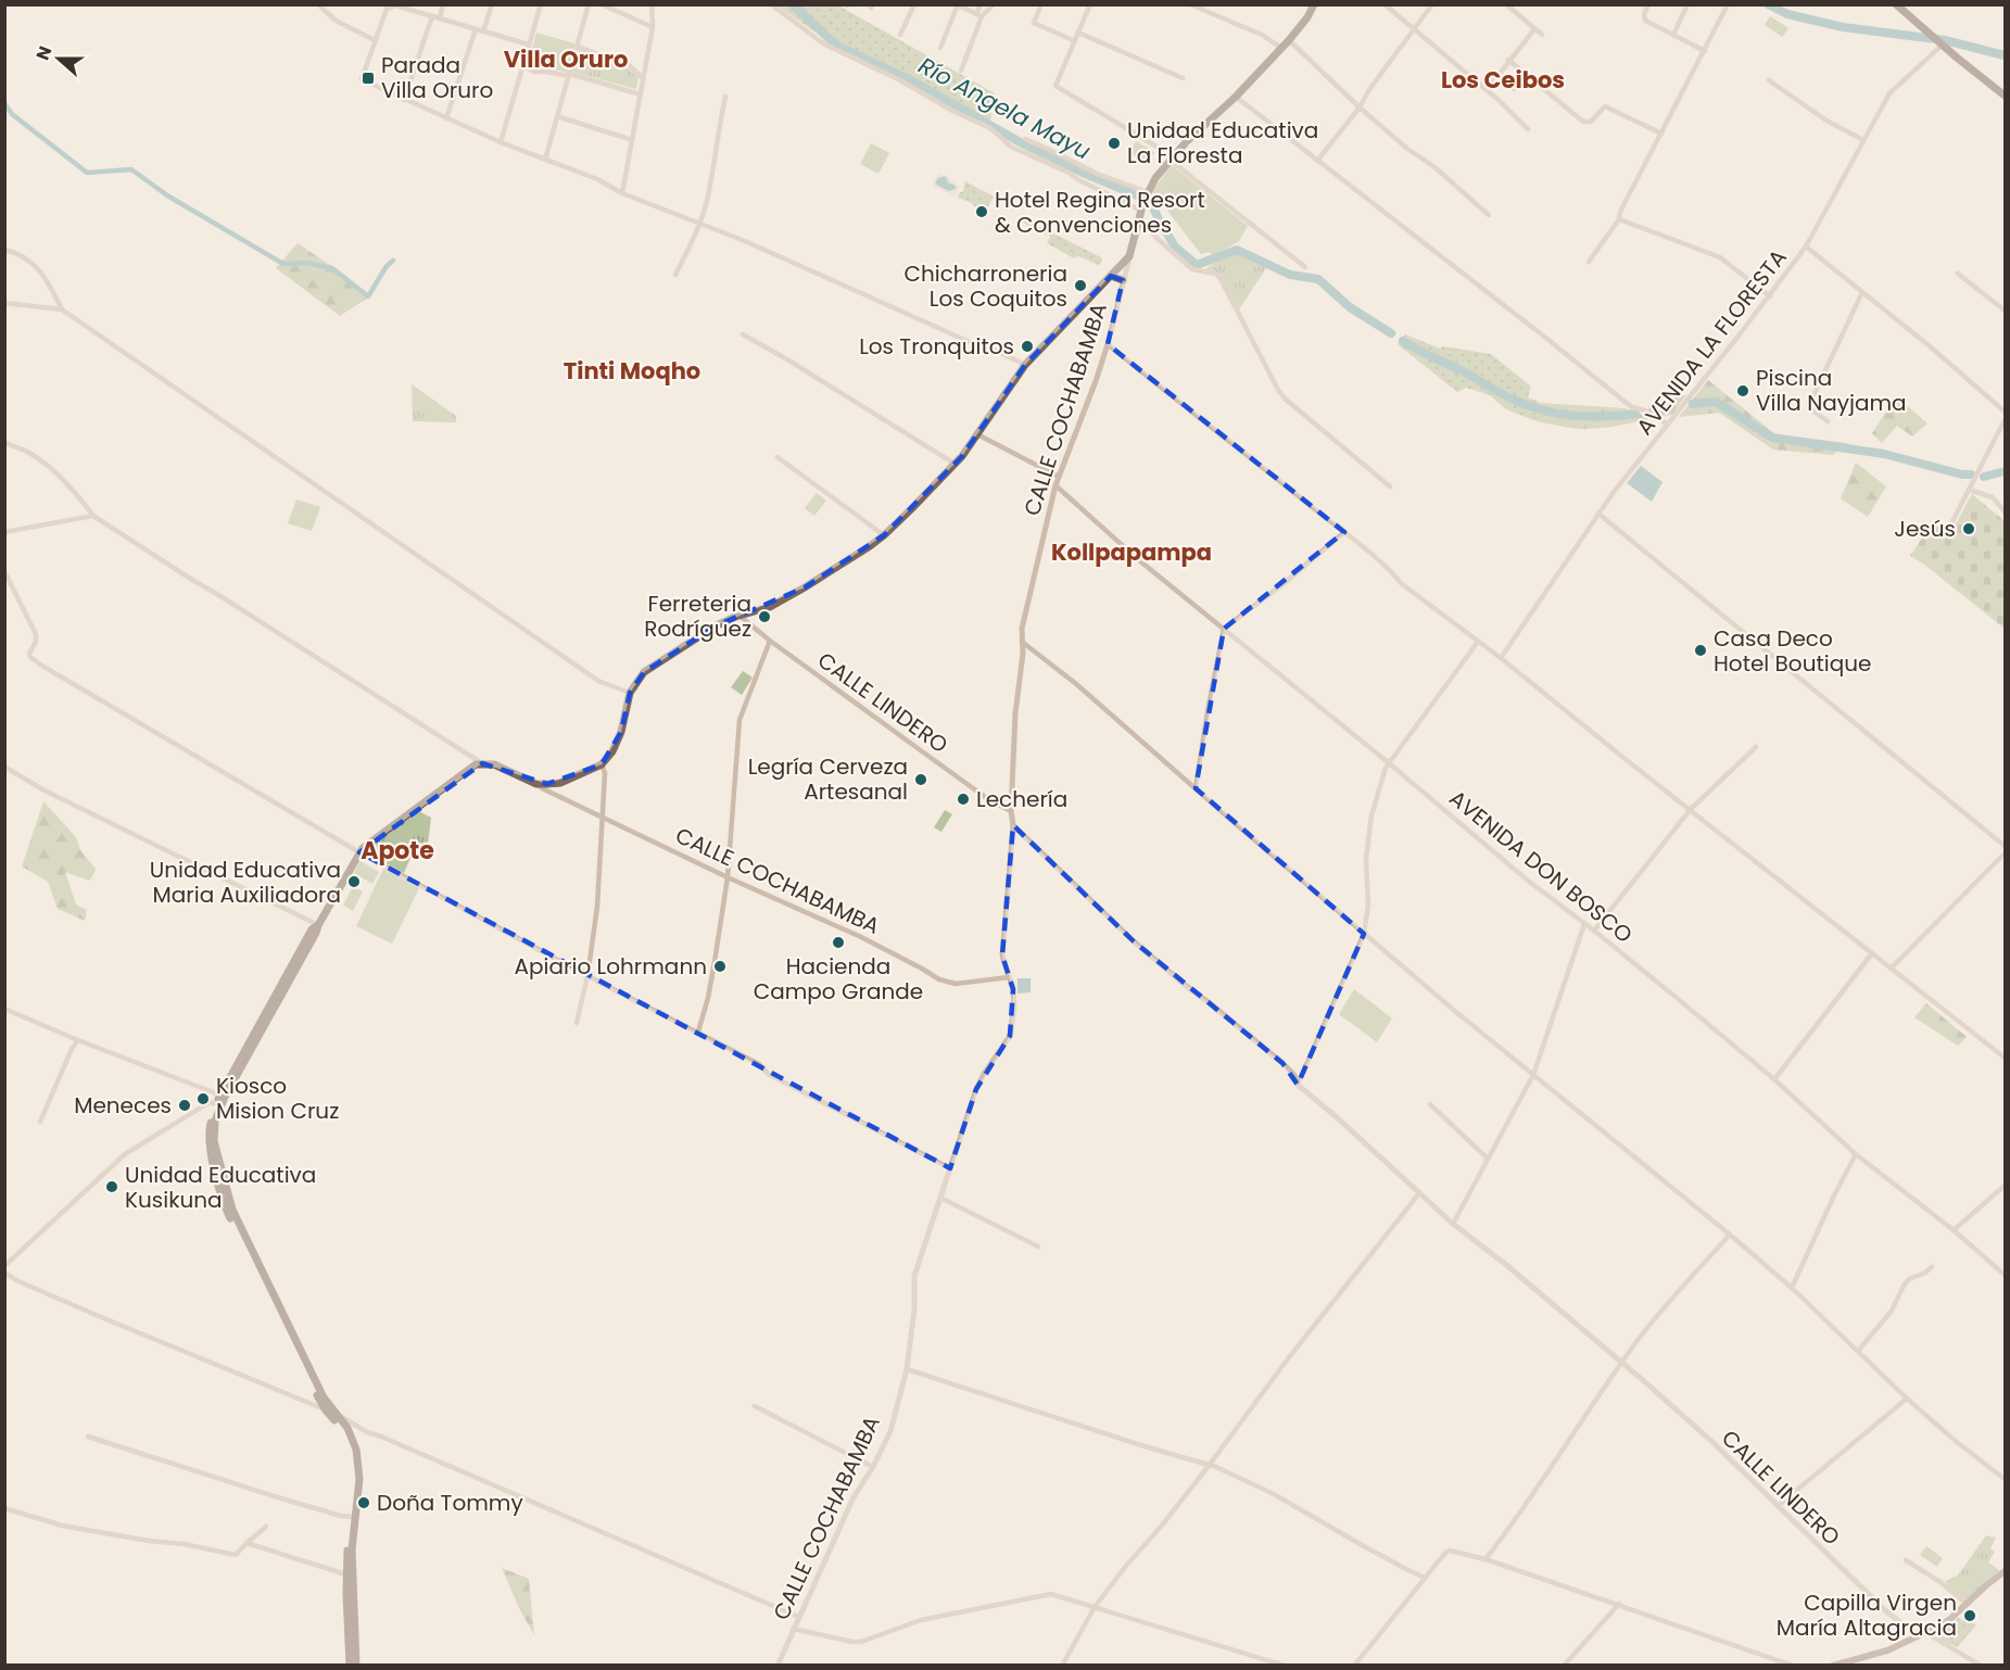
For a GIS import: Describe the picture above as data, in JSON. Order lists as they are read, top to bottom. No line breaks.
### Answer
{"streets":{"main road":["CALLE COCHABAMBA"],"street":["AVENIDA LA FLORESTA","CALLE LINDERO","AVENIDA DON BOSCO"]},"crossings":[["CALLE COCHABAMBA","CALLE LINDERO"],["CALLE COCHABAMBA","AVENIDA DON BOSCO"]],"districts":["Villa Oruro","Los Ceibos","Tinti Moqho","Kollpapampa","Apote"],"water":["Río Angela Mayu"],"places":{"transit":["Parada Villa Oruro"],"other":["Unidad Educativa La Floresta","Hotel Regina Resort & Convenciones","Chicharroneria Los Coquitos","Los Tronquitos","Piscina Villa Nayjama","Jesús","Ferreteria Rodríguez","Casa Deco Hotel Boutique","Legría Cerveza Artesanal","Lechería","Unidad Educativa Maria Auxiliadora","Hacienda Campo Grande","Apiario Lohrmann","Kiosco Mision Cruz","Meneces","Unidad Educativa Kusikuna","Doña Tommy","Capilla Virgen María Altagracia"]},"north":"left"}
